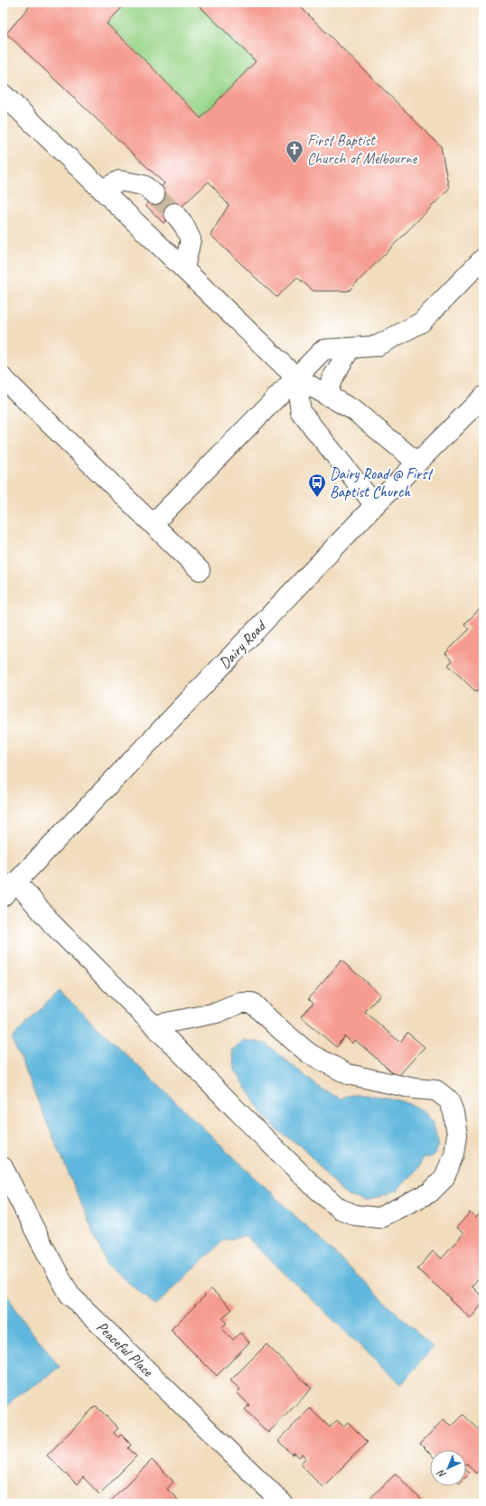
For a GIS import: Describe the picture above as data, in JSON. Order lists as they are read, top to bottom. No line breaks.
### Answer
{"streets":{"street":["Dairy Road","Peaceful Place"]},"places":{"church":["First Baptist Church of Melbourne"],"bus stop":["Dairy Road @ First Baptist Church"]},"north":"bottom left"}
